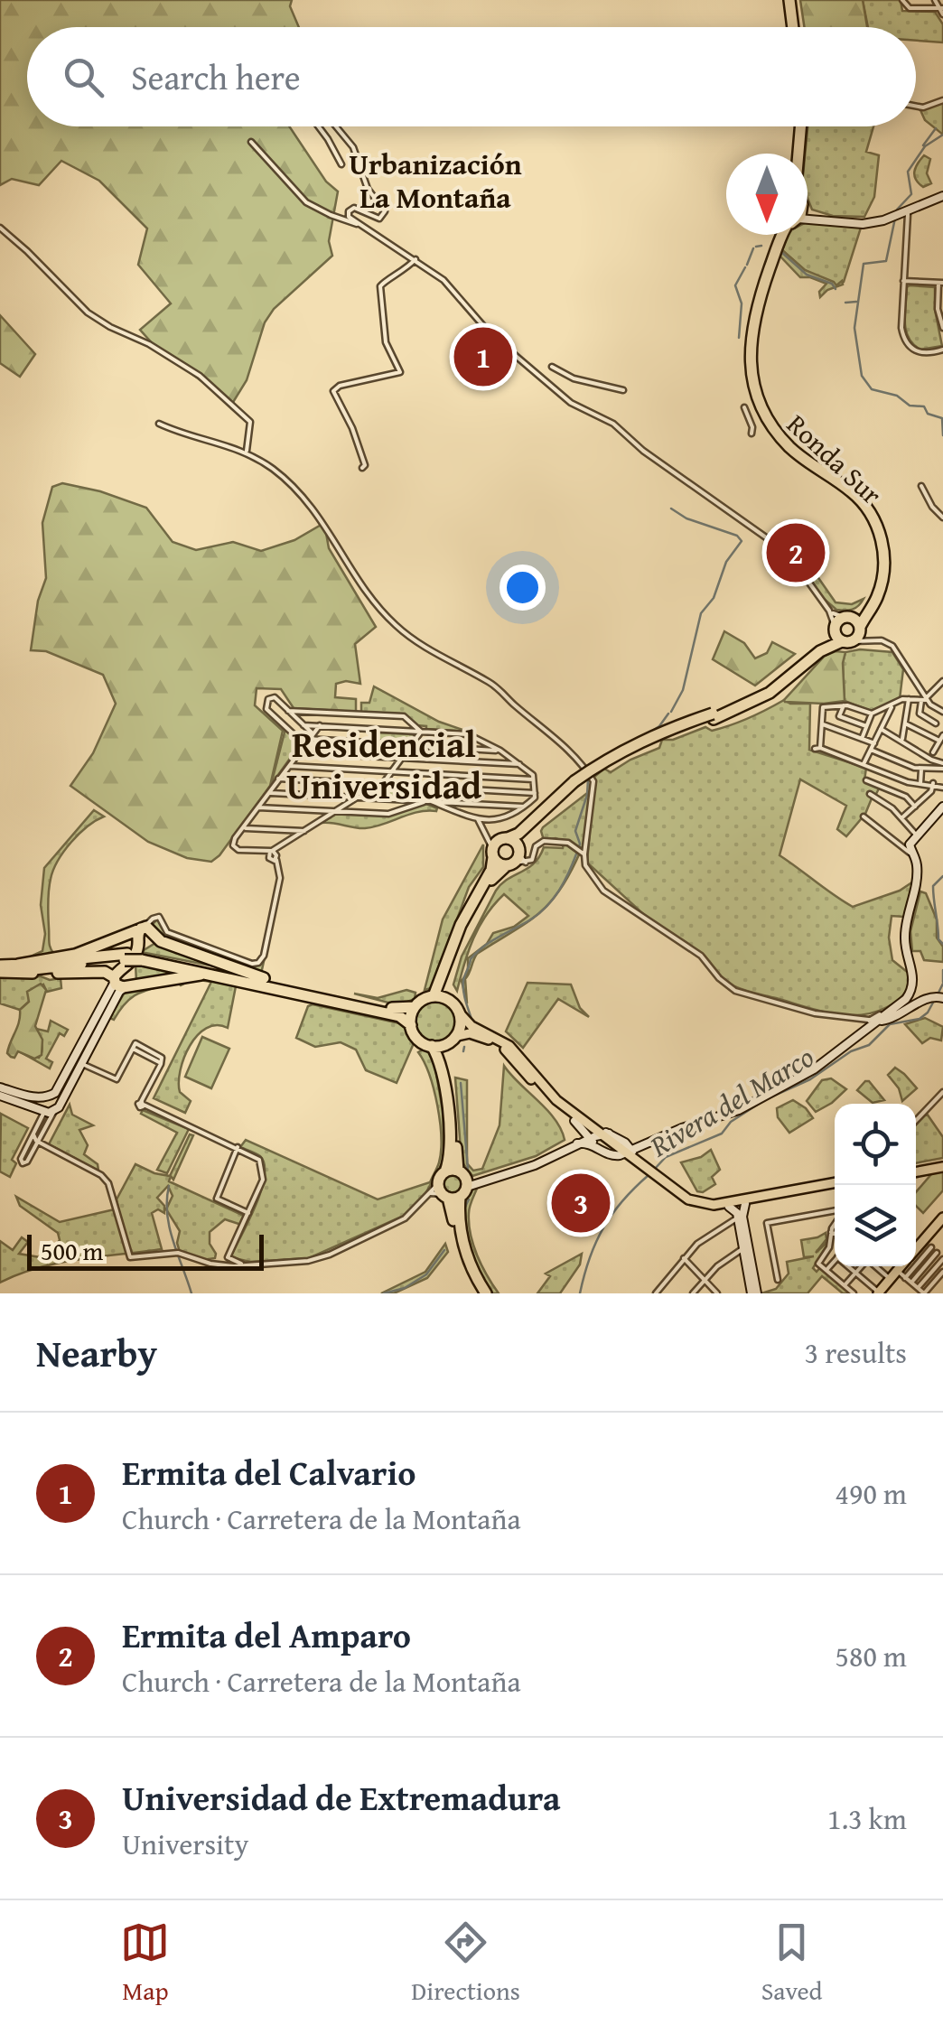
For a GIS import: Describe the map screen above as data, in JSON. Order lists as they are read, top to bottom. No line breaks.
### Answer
{"streets":{"highway":["Ronda Sur"]},"districts":["Urbanización La Montaña","Residencial Universidad"],"water":["Rivera del Marco"],"scale_bar":"500 m","north":"bottom","page":{"search":"Search here","pins":["1","2","3"],"scale":"500 m","heading":["Nearby","3 results"],"list":[{"mark":"1","name":"Ermita del Calvario","note":"Church · Carretera de la Montaña","value":"490 m"},{"mark":"2","name":"Ermita del Amparo","note":"Church · Carretera de la Montaña","value":"580 m"},{"mark":"3","name":"Universidad de Extremadura","note":"University","value":"1.3 km"}],"nav":["Map","Directions","Saved"]}}
